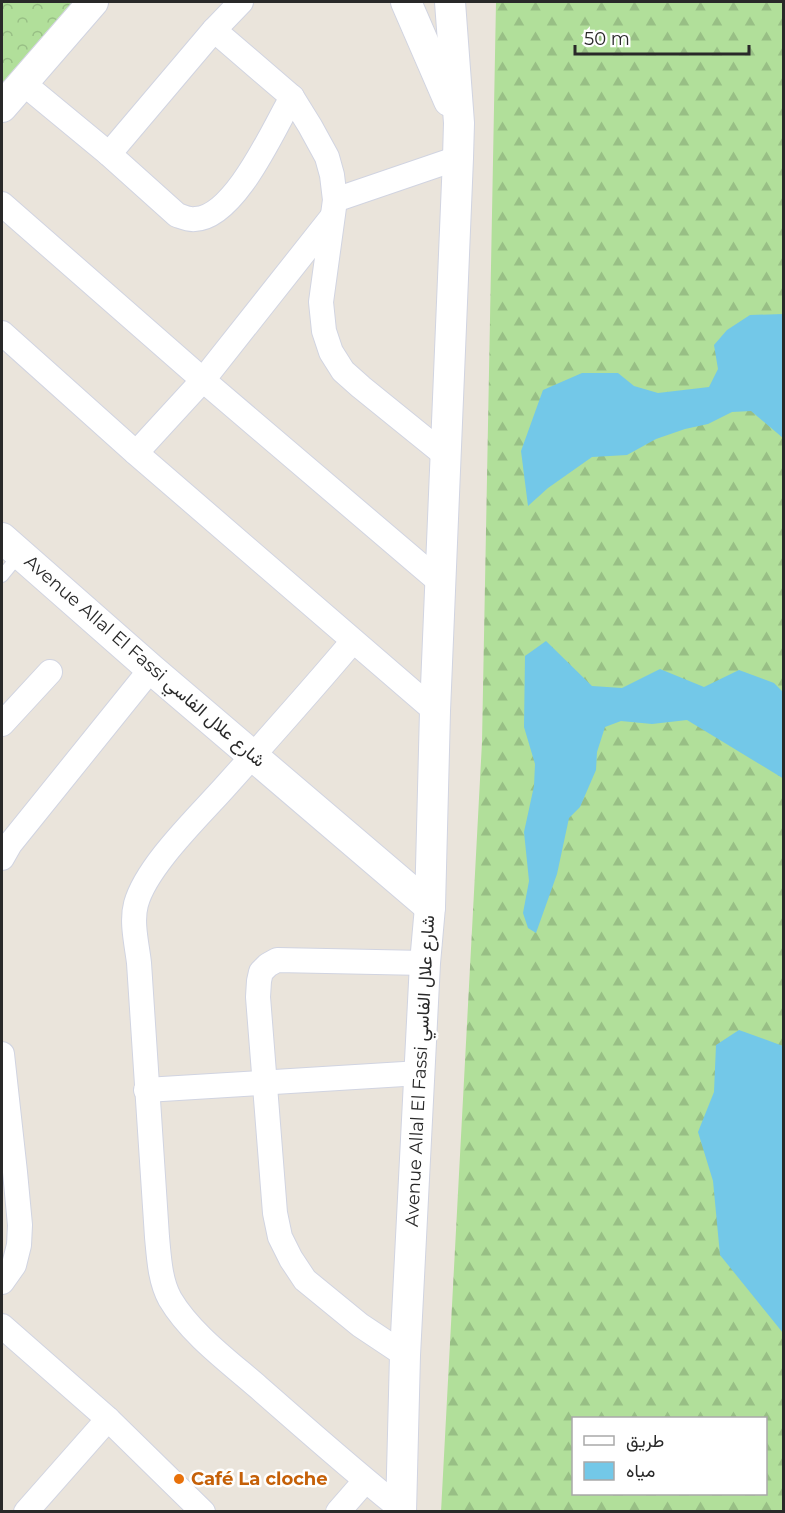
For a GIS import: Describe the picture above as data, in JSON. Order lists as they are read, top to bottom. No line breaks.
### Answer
{"streets":{"street":["Avenue Allal El Fassi شارع علال الفاسي"]},"places":["Café La cloche"],"legend":["طريق","مياه"],"scale_bar":"50 m"}
